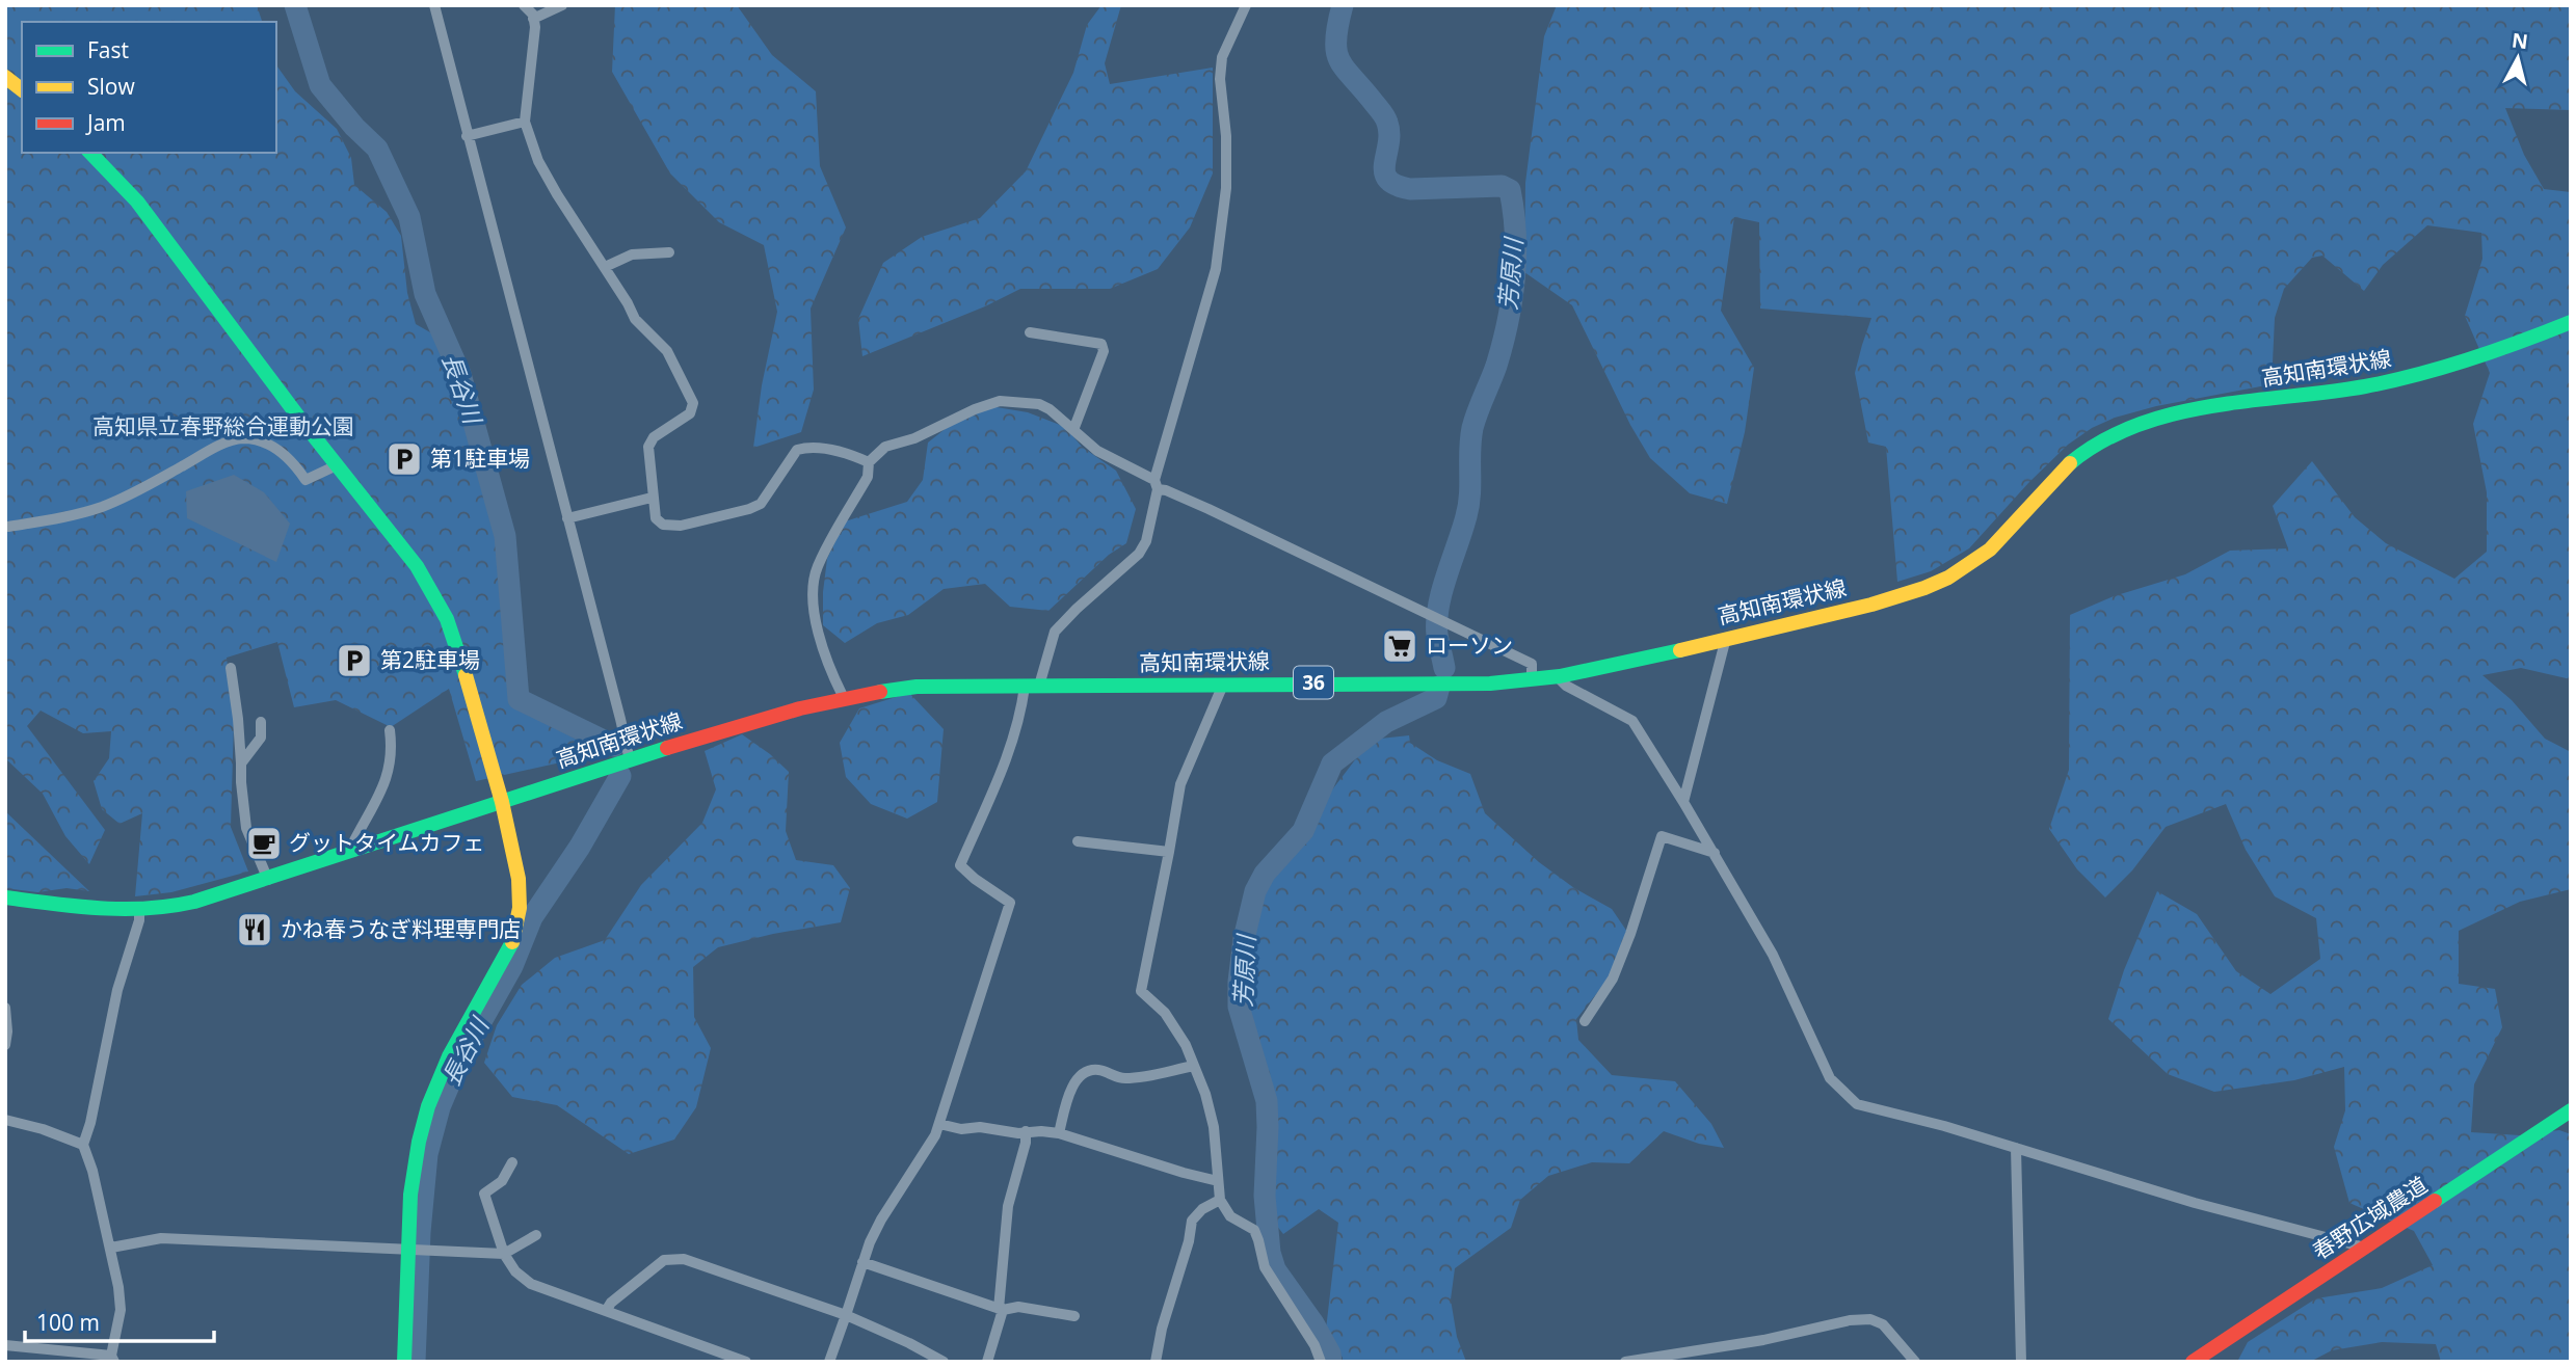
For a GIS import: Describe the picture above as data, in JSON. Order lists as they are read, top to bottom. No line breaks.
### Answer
{"streets":{"main road":["高知南環状線","36","春野広域農道"]},"water":["芳原川","長谷川"],"parks":["高知県立春野総合運動公園"],"places":{"parking":["第1駐車場","第2駐車場"],"supermarket":["ローソン"],"cafe":["グットタイムカフェ"],"restaurant":["かね春うなぎ料理専門店"]},"legend":["Fast","Slow","Jam"],"scale_bar":"100 m","north":"top"}
